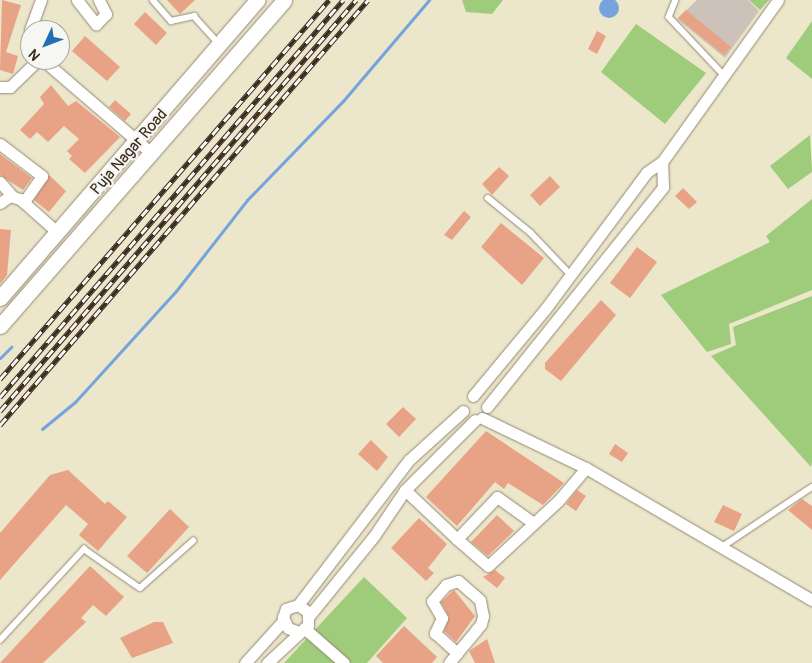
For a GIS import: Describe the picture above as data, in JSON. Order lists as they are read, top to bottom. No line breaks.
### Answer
{"streets":{"street":["Puja Nagar Road"]},"north":"bottom left"}
